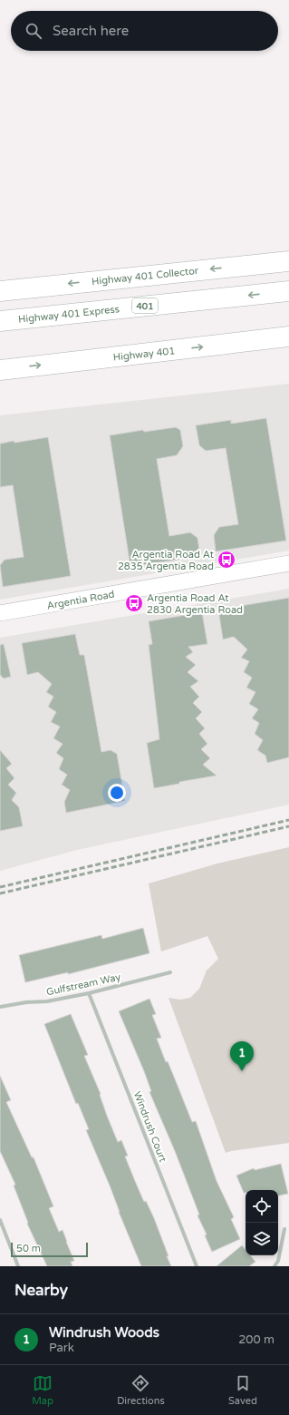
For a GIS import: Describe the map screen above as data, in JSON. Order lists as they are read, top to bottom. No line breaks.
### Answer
{"streets":{"highway":["Highway 401 Collector","401","Highway 401 Express","Highway 401"],"street":["Argentia Road","Gulfstream Way","Windrush Court"]},"crossings":[["Gulfstream Way","Windrush Court"]],"one_way":["Highway 401 Collector","Highway 401 Express","Highway 401"],"places":{"bus stop":["Argentia Road At 2835 Argentia Road","Argentia Road At 2830 Argentia Road"]},"scale_bar":"50 m","page":{"search":"Search here","pins":"1","scale":"50 m","heading":"Nearby","list":[{"mark":"1","name":"Windrush Woods","note":"Park","value":"200 m"}],"nav":["Map","Directions","Saved"]}}
